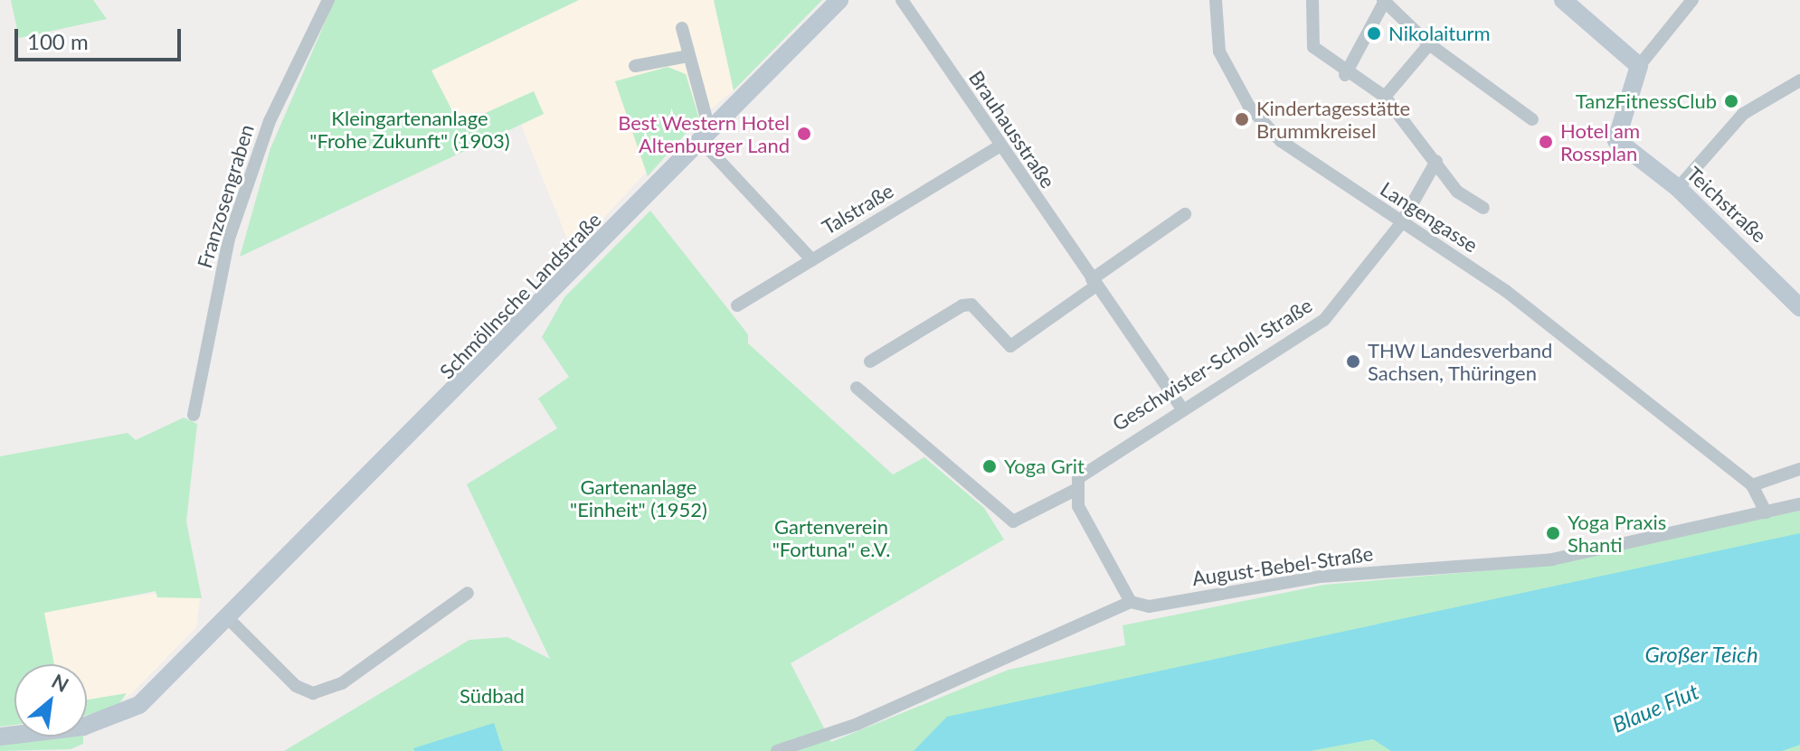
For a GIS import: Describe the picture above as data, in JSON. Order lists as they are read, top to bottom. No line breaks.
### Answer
{"streets":{"main road":["Teichstraße","Schmöllnsche Landstraße"],"street":["Brauhausstraße","Franzosengraben","Talstraße","Langengasse","Geschwister-Scholl-Straße","August-Bebel-Straße"]},"crossings":[["Brauhausstraße","Talstraße"],["Brauhausstraße","Geschwister-Scholl-Straße"],["Langengasse","Geschwister-Scholl-Straße"]],"water":["Großer Teich","Blaue Flut"],"parks":["Kleingartenanlage \"Frohe Zukunft\" (1903)","Gartenanlage \"Einheit\" (1952)","Gartenverein \"Fortuna\" e.V.","Südbad"],"places":["Nikolaiturm","TanzFitnessClub","Kindertagesstätte Brummkreisel","Best Western Hotel Altenburger Land","Hotel am Rossplan","THW Landesverband Sachsen, Thüringen","Yoga Grit","Yoga Praxis Shanti"],"scale_bar":"100 m","north":"top right"}
